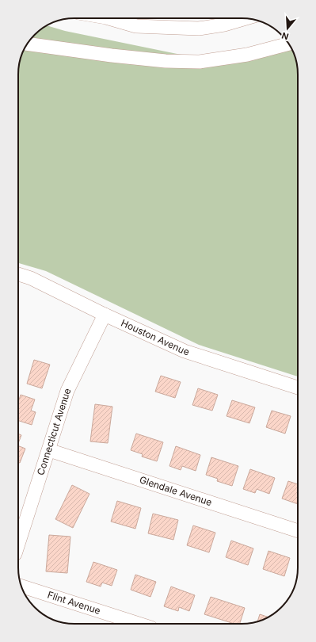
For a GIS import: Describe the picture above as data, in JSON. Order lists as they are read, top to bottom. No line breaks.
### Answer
{"streets":{"street":["Houston Avenue","Connecticut Avenue","Glendale Avenue","Flint Avenue"]},"crossings":[["Houston Avenue","Connecticut Avenue"],["Connecticut Avenue","Glendale Avenue"]],"north":"bottom"}
